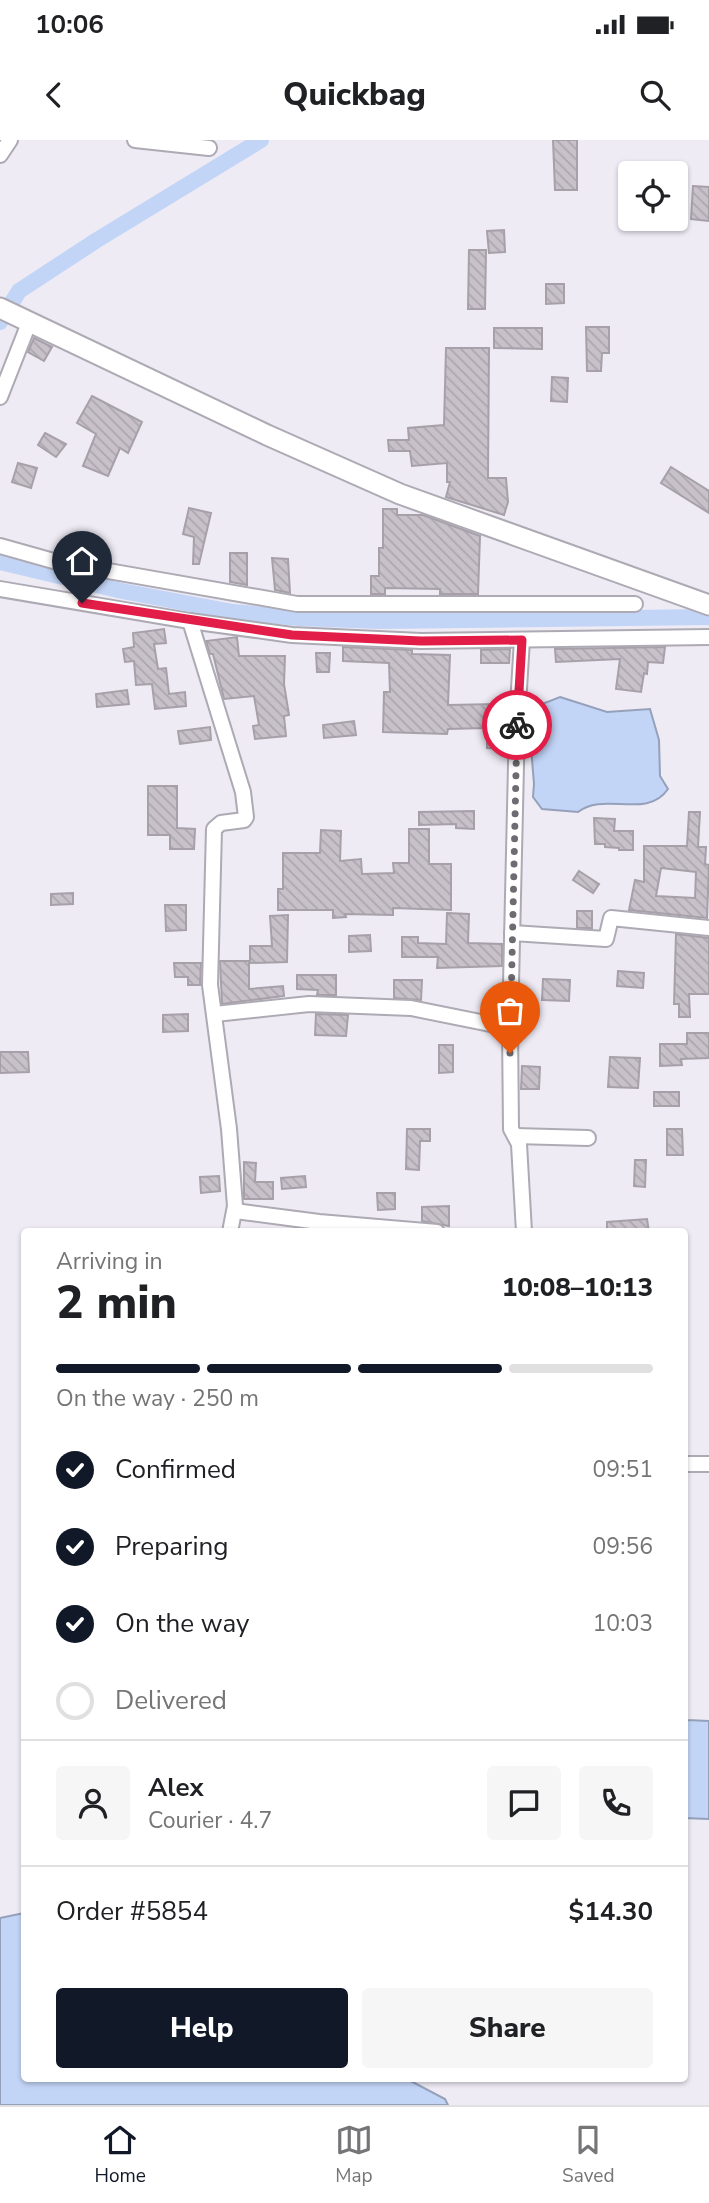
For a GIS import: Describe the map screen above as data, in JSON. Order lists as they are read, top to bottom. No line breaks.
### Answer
{"page":{"status":"10:06","header":"Quickbag","heading":["2 min","Arriving in","10:08–10:13"],"panel":["Alex","Courier · 4.7","Order #5854","$14.30"],"bar":"On the way · 250 m","list":[["Confirmed","09:51"],["Preparing","09:56"],["On the way","10:03"],"Delivered"],"buttons":["Help","Share"],"tabs":["Home","Map","Saved"]}}
